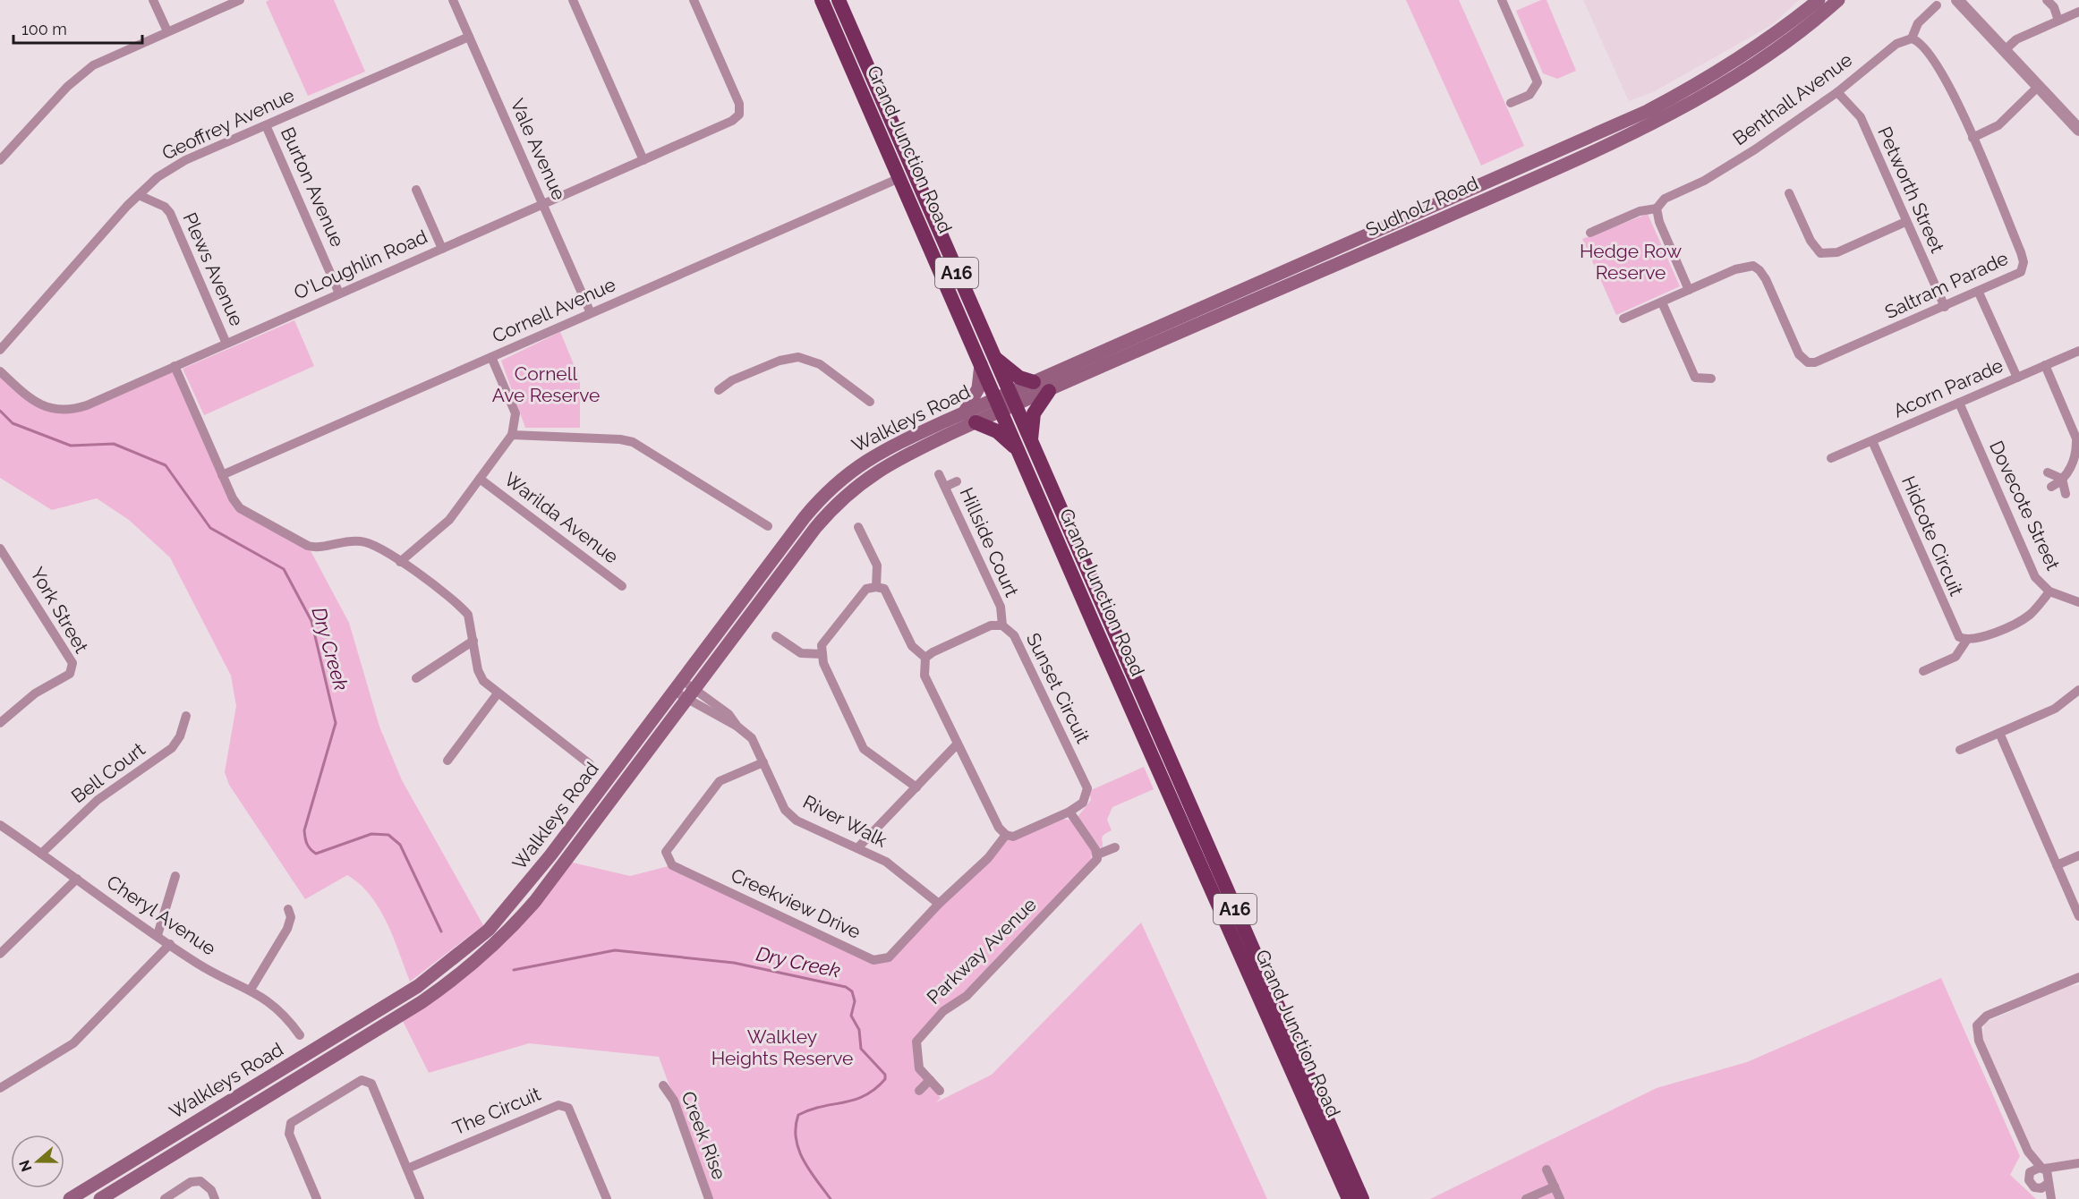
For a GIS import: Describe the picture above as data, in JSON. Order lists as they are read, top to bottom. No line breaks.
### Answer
{"streets":{"highway":["Grand Junction Road","A16"],"main road":["Sudholz Road","Walkleys Road"],"street":["Benthall Avenue","Geoffrey Avenue","Vale Avenue","Burton Avenue","Petworth Street","O'Loughlin Road","Plews Avenue","Saltram Parade","Cornell Avenue","Acorn Parade","Dovecote Street","Warilda Avenue","Hidcote Circuit","Hillside Court","York Street","Sunset Circuit","Bell Court","River Walk","Creekview Drive","Cheryl Avenue","Parkway Avenue","The Circuit","Creek Rise"]},"crossings":[["Benthall Avenue","Petworth Street"],["Benthall Avenue","Saltram Parade"],["Geoffrey Avenue","Vale Avenue"],["Geoffrey Avenue","Burton Avenue"],["Geoffrey Avenue","Plews Avenue"],["Vale Avenue","O'Loughlin Road"],["Vale Avenue","Cornell Avenue"],["Grand Junction Road","Sudholz Road"],["Grand Junction Road","Cornell Avenue"],["Grand Junction Road","Walkleys Road"],["Burton Avenue","O'Loughlin Road"],["Petworth Street","Saltram Parade"],["Sudholz Road","Walkleys Road"],["O'Loughlin Road","Plews Avenue"],["Acorn Parade","Dovecote Street"],["Acorn Parade","Hidcote Circuit"],["Walkleys Road","River Walk"],["Hillside Court","Sunset Circuit"],["Sunset Circuit","Creekview Drive"],["Bell Court","Cheryl Avenue"],["River Walk","Creekview Drive"]],"water":["Dry Creek"],"parks":["Hedge Row Reserve","Cornell Ave Reserve","Walkley Heights Reserve"],"scale_bar":"100 m","north":"left"}
